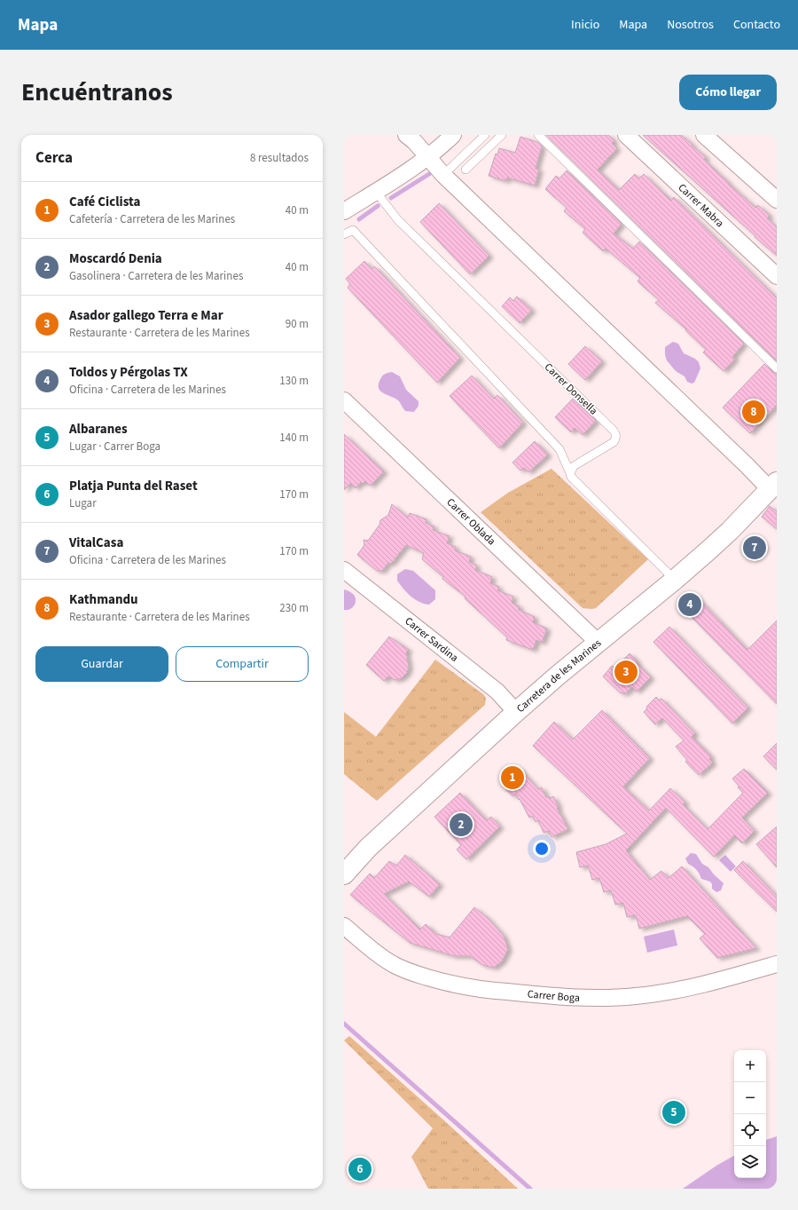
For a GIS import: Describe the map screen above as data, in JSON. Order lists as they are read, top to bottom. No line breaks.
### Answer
{"streets":{"main road":["Carretera de les Marines"],"street":["Carrer Mabra","Carrer Oblada","Carrer Sardina","Carrer Boga"],"lane":["Carrer Donsella"]},"crossings":[["Carrer Oblada","Carretera de les Marines"],["Carrer Sardina","Carretera de les Marines"]],"page":{"header":"Mapa","nav":["Inicio","Mapa","Nosotros","Contacto"],"title":"Encuéntranos","buttons":["Cómo llegar",["Guardar","Compartir"]],"heading":["Cerca","8 resultados"],"list":[{"mark":"1","name":"Café Ciclista","note":"Cafetería · Carretera de les Marines","value":"40 m"},{"mark":"2","name":"Moscardó Denia","note":"Gasolinera · Carretera de les Marines","value":"40 m"},{"mark":"3","name":"Asador gallego Terra e Mar","note":"Restaurante · Carretera de les Marines","value":"90 m"},{"mark":"4","name":"Toldos y Pérgolas TX","note":"Oficina · Carretera de les Marines","value":"130 m"},{"mark":"5","name":"Albaranes","note":"Lugar · Carrer Boga","value":"140 m"},{"mark":"6","name":"Platja Punta del Raset","note":"Lugar","value":"170 m"},{"mark":"7","name":"VitalCasa","note":"Oficina · Carretera de les Marines","value":"170 m"},{"mark":"8","name":"Kathmandu","note":"Restaurante · Carretera de les Marines","value":"230 m"}],"pins":["8","7","4","3","1","2","5","6"],"map_buttons":["+","−"]}}
